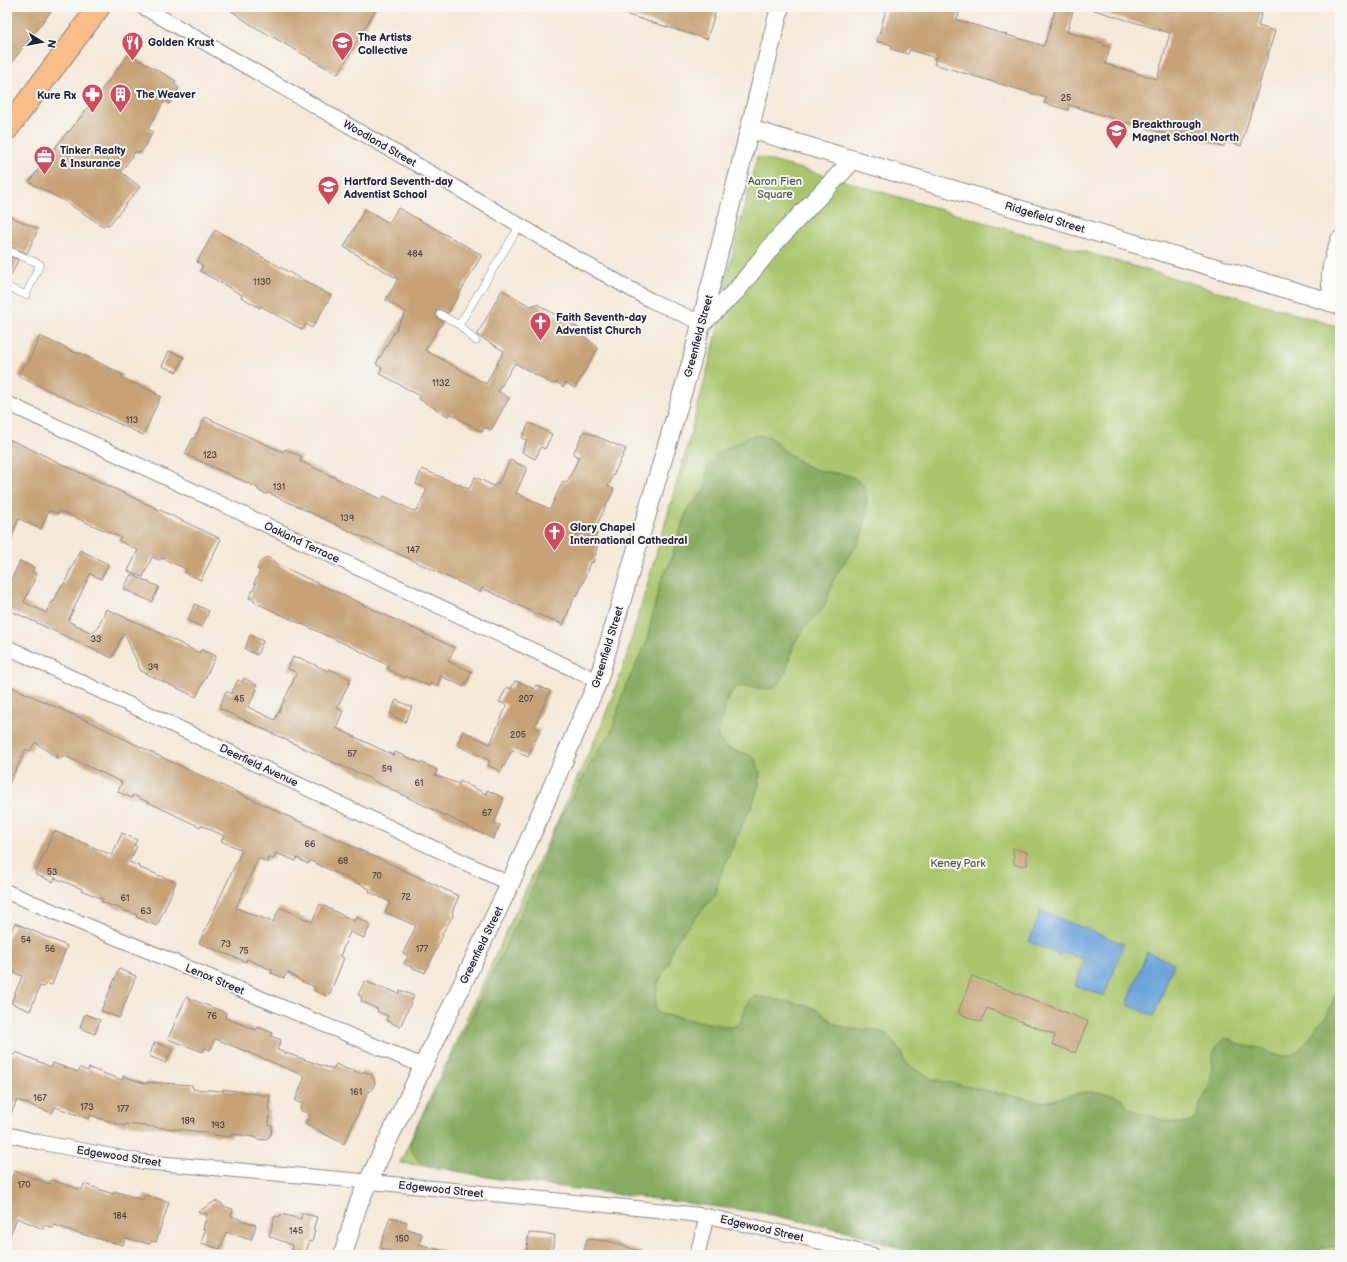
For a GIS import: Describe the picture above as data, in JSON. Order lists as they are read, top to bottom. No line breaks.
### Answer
{"streets":{"street":["Woodland Street","Ridgefield Street","Greenfield Street","Oakland Terrace","Deerfield Avenue","Lenox Street","Edgewood Street"]},"crossings":[["Woodland Street","Greenfield Street"],["Ridgefield Street","Greenfield Street"],["Greenfield Street","Oakland Terrace"],["Greenfield Street","Deerfield Avenue"],["Greenfield Street","Lenox Street"],["Greenfield Street","Edgewood Street"]],"parks":["Aaron Fien Square","Keney Park"],"places":{"restaurant":["Golden Krust"],"school or university":["The Artists Collective","Breakthrough Magnet School North","Hartford Seventh-day Adventist School"],"building":["The Weaver"],"pharmacy":["Kure Rx"],"office":["Tinker Realty & Insurance"],"church":["Faith Seventh-day Adventist Church","Glory Chapel International Cathedral"]},"house_numbers":["25","484","1130","1132","113","123","131","139","147","33","39","45","207","205","57","59","61","67","66","68","53","70","72","61","63","54","73","56","177","75","76","161","167","173","177","189","193","170","184","145","150"],"north":"right"}
